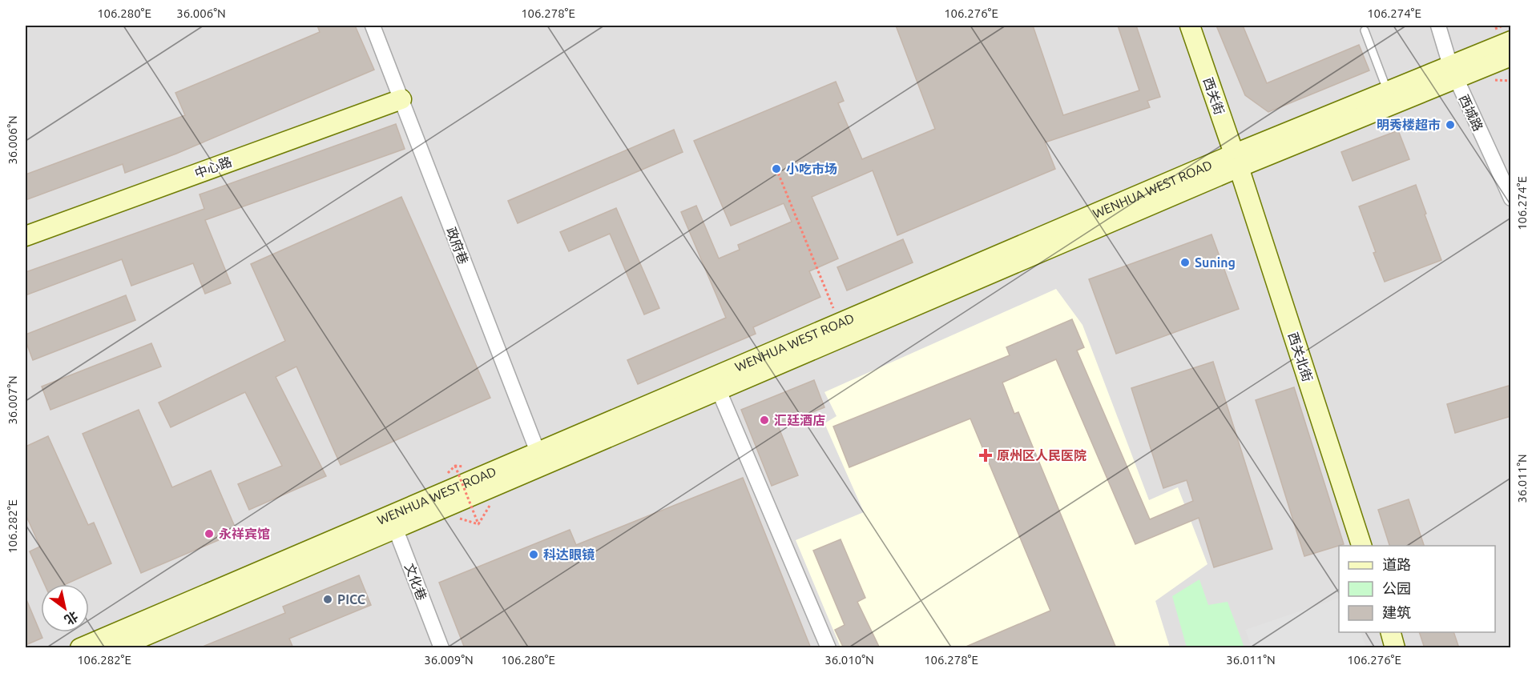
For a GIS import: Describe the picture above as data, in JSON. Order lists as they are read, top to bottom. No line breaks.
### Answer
{"streets":{"main road":["西关街","中心路","WENHUA WEST ROAD","西关北街"],"street":["西城路","政府巷","文化巷"]},"crossings":[["西关街","WENHUA WEST ROAD"],["西关街","西关北街"],["西城路","WENHUA WEST ROAD"],["中心路","政府巷"],["WENHUA WEST ROAD","政府巷"],["WENHUA WEST ROAD","西关北街"],["WENHUA WEST ROAD","文化巷"]],"places":{"other":["明秀楼超市","小吃市场","Suning","汇廷酒店","永祥宾馆","科达眼镜","PICC"],"health":["原州区人民医院"]},"legend":["道路","公园","建筑"],"north":"bottom right","coordinates":["106.280°E","36.006°N","106.278°E","106.276°E","106.274°E","36.007°N","36.011°N","106.282°E","36.009°N","36.010°N"]}
